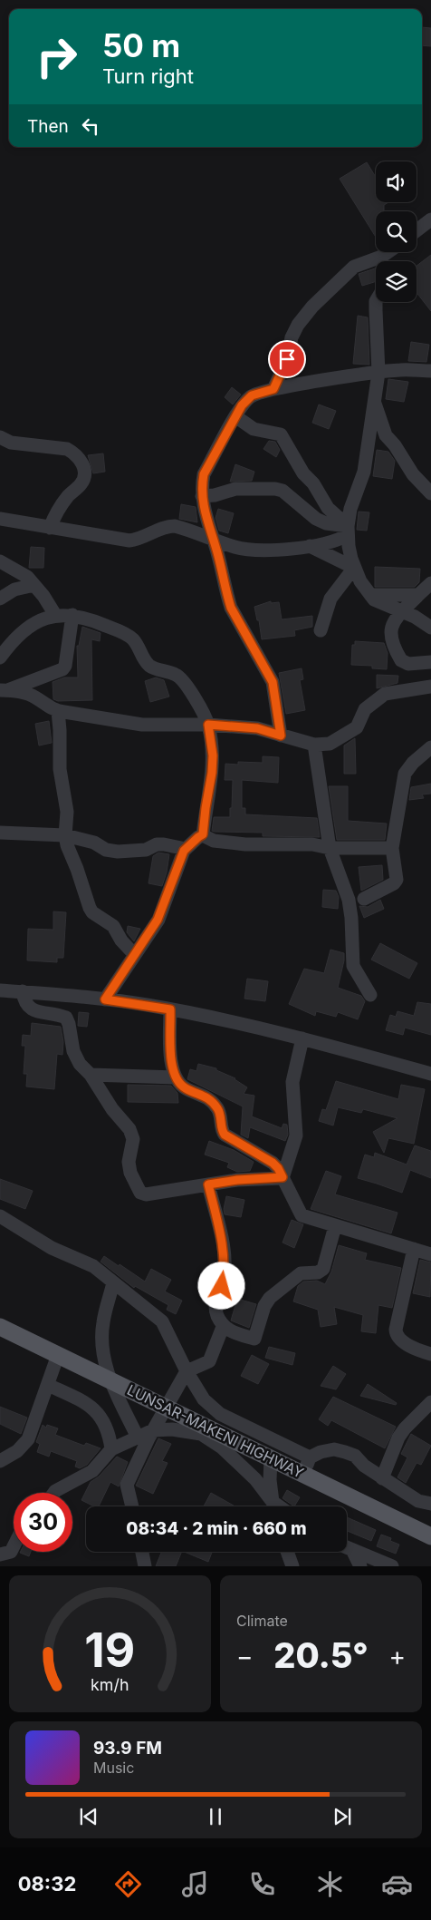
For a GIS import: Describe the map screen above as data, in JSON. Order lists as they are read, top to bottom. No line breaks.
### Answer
{"streets":{"main road":["LUNSAR-MAKENI HIGHWAY"]},"page":{"turn":["50 m","Turn right"],"then":"Then","limit":"30","trip":"08:34 · 2 min · 660 m","tile":"Climate","heat":["−","20.5°","+"],"song":["93.9 FM","Music"],"tabs":"08:32","gauge":["19","km/h"]}}
